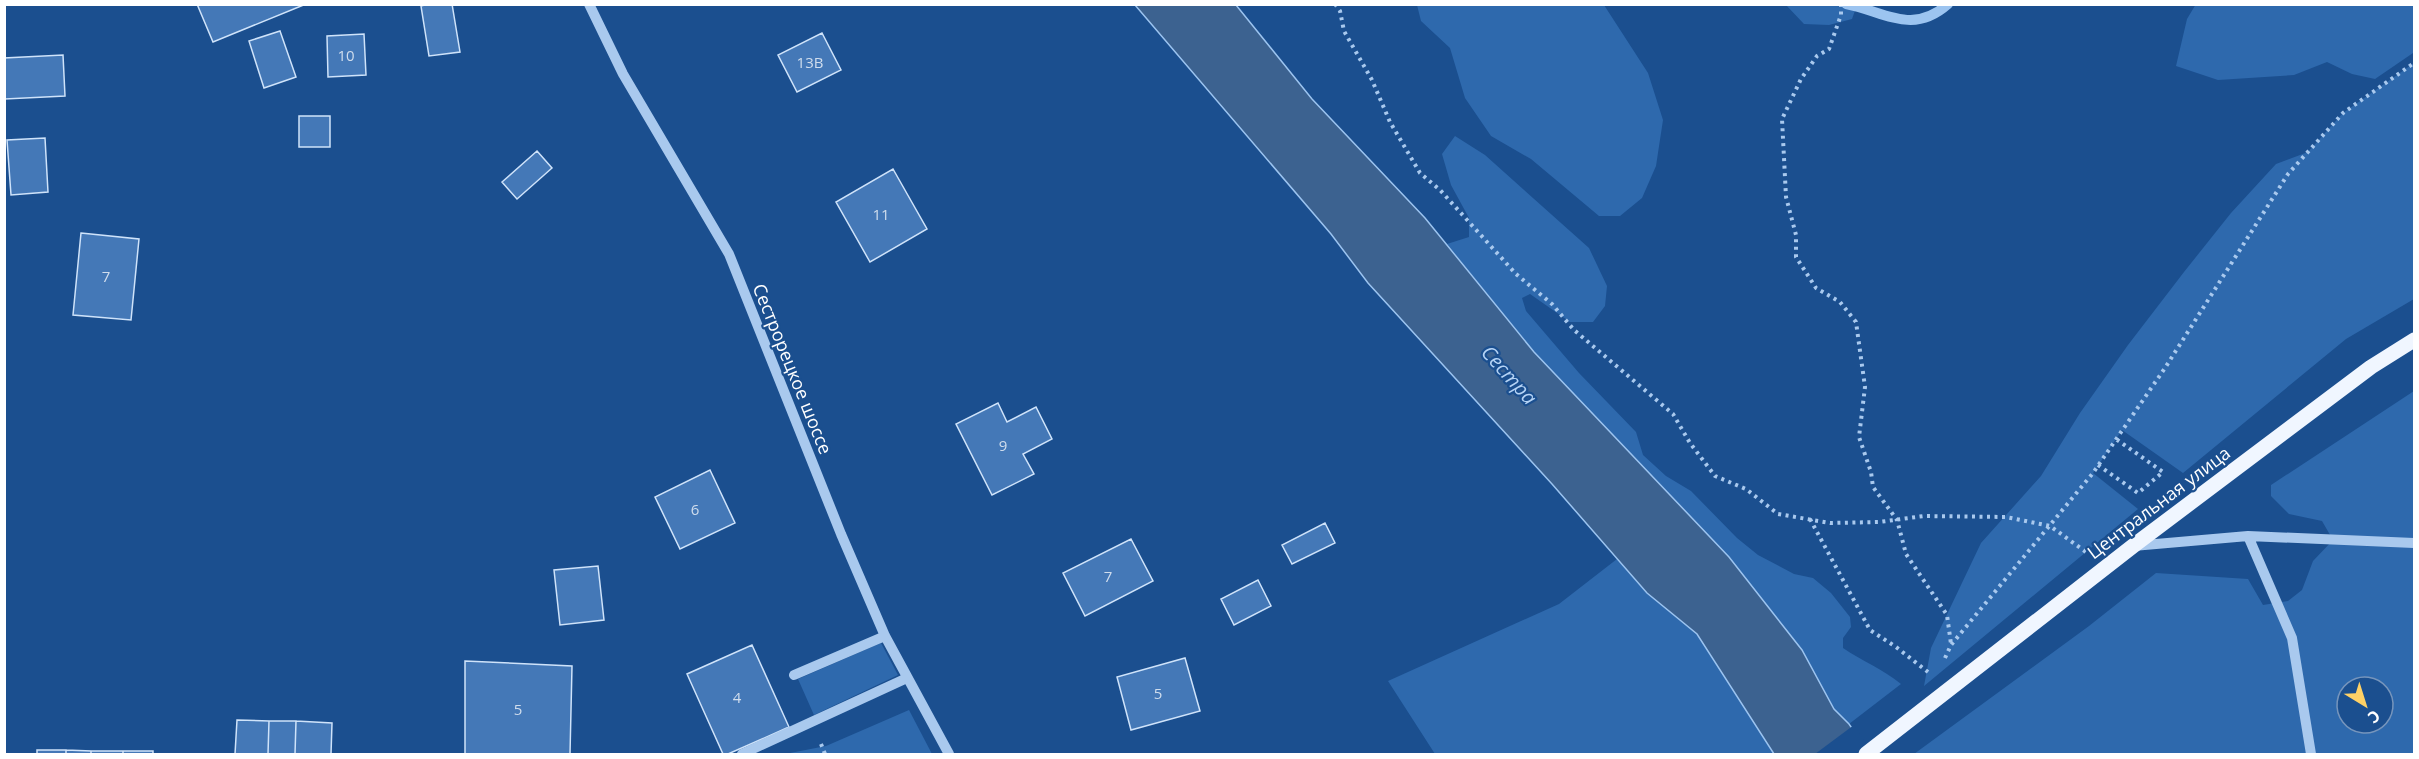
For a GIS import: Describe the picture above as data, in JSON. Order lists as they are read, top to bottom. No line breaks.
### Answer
{"streets":{"main road":["Центральная улица"],"street":["Сестрорецкое шоссе"]},"water":["Сестра"],"house_numbers":["10","13В","11","7","9","6","7","5","4","5"],"north":"bottom right"}
